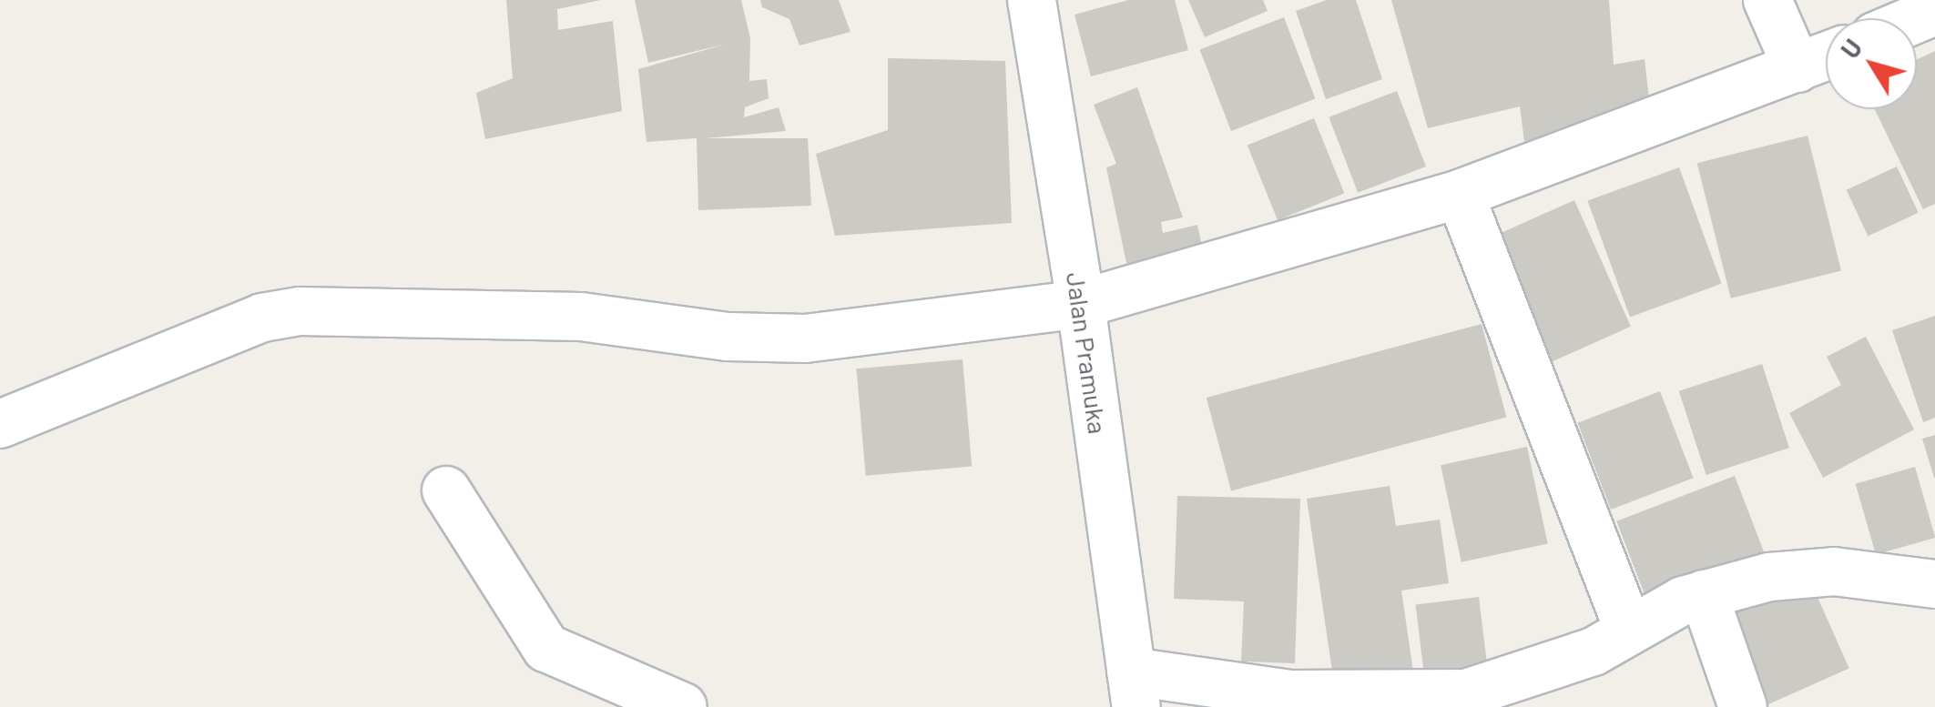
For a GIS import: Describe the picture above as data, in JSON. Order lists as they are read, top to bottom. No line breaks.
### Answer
{"streets":{"street":["Jalan Pramuka"]},"north":"top left"}
